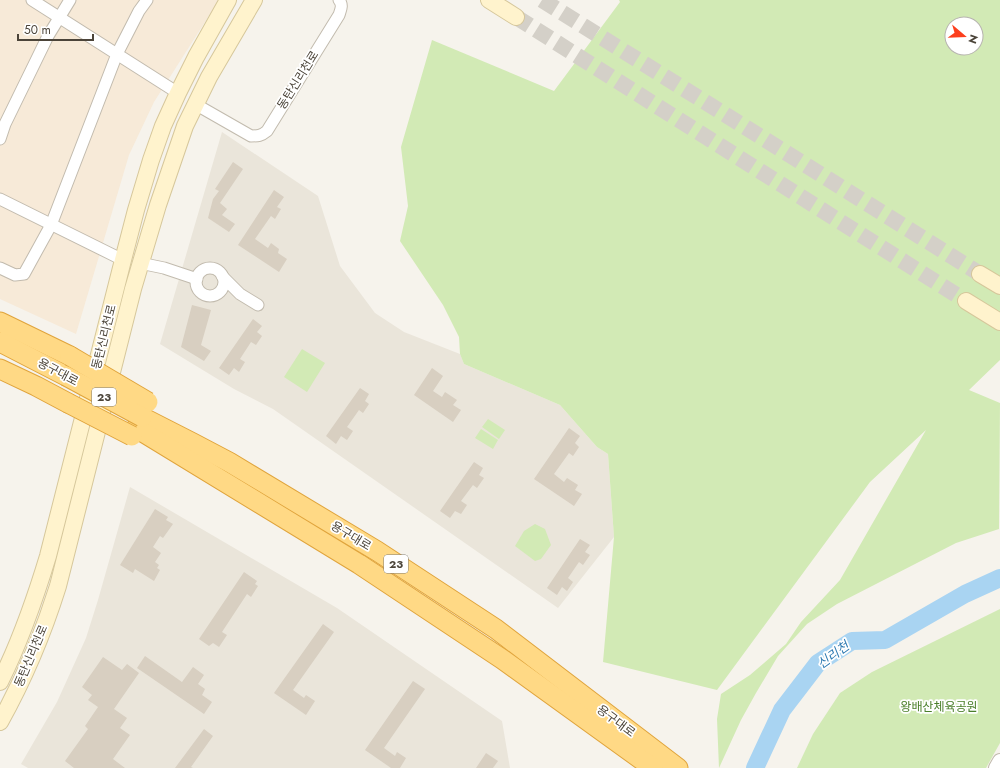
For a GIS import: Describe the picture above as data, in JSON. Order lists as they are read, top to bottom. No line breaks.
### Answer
{"streets":{"highway":["용구대로","23"],"main road":["동탄신리천로"]},"water":["신리천"],"parks":["왕배산체육공원"],"scale_bar":"50 m","north":"right"}
